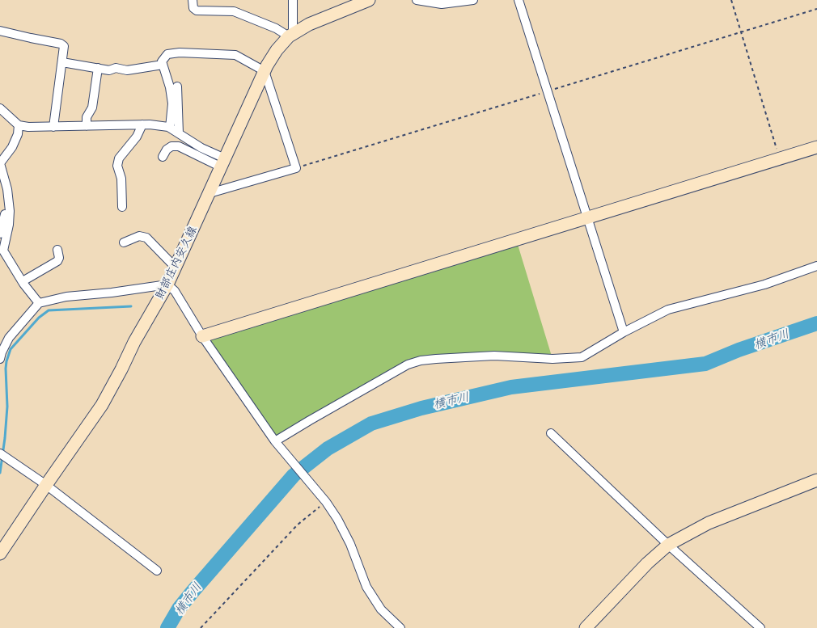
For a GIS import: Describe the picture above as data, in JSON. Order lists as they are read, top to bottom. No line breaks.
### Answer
{"streets":{"street":["財部庄内安久線"]},"water":["横市川"]}
